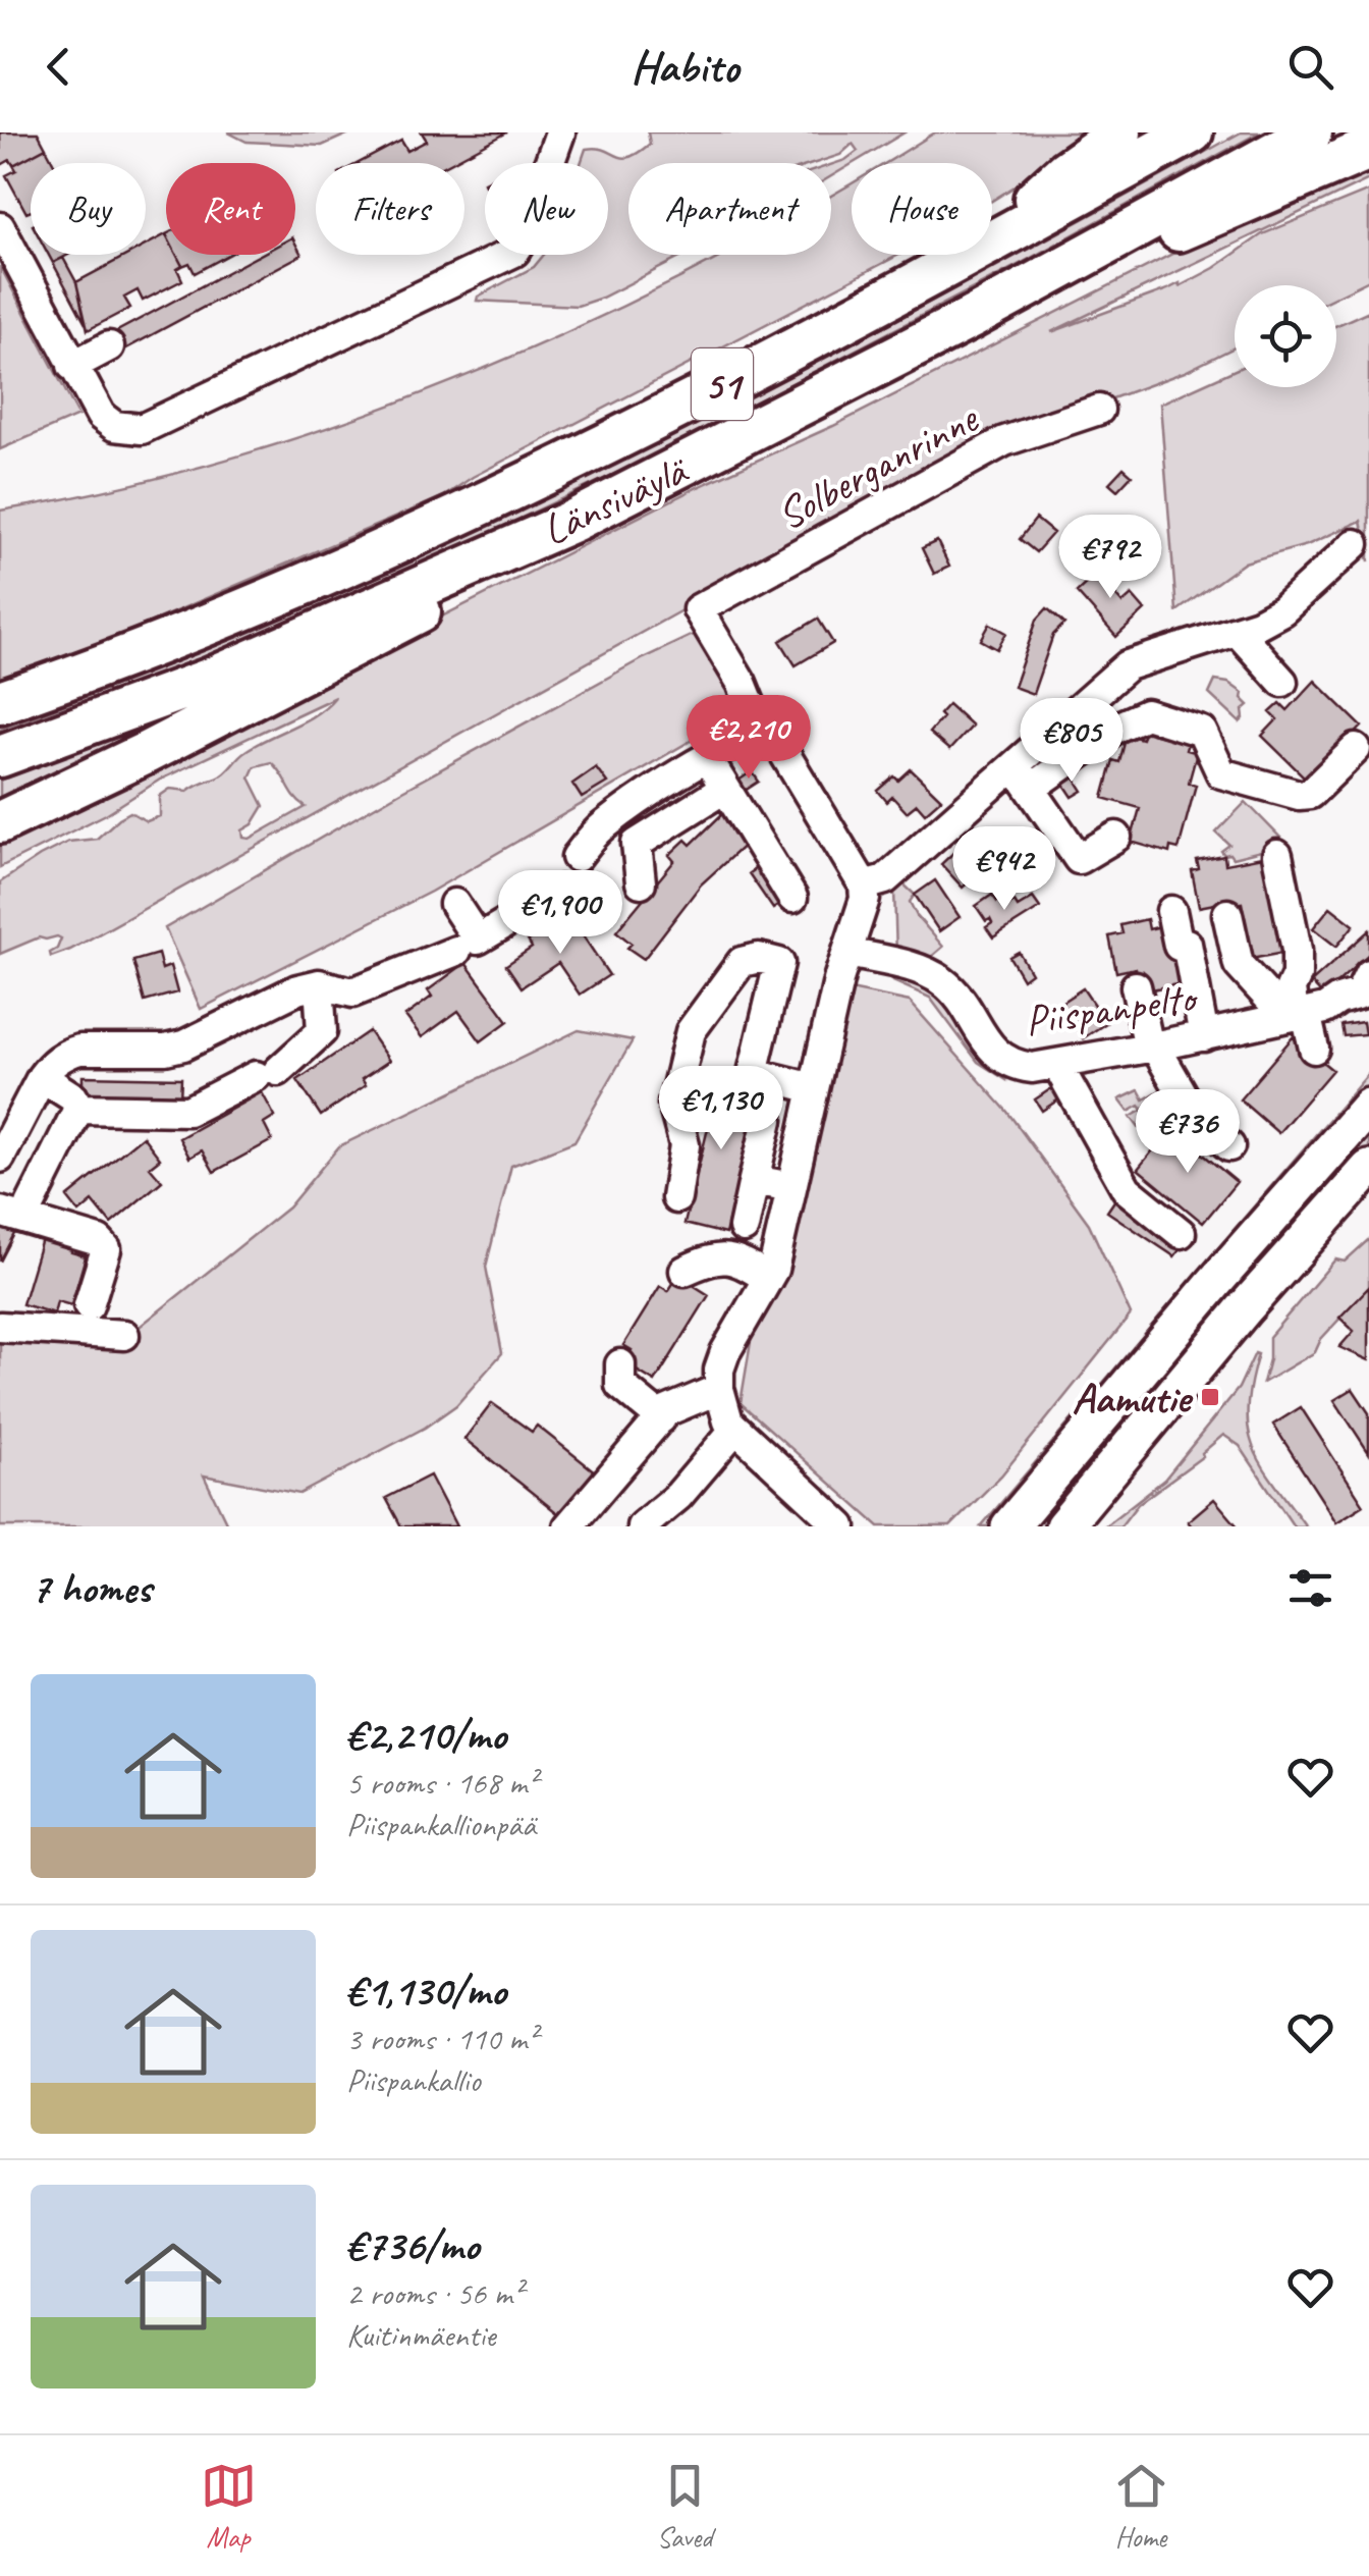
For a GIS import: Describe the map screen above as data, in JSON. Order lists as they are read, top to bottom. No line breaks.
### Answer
{"streets":{"highway":["51","Länsiväylä"],"street":["Solberganrinne","Piispanpelto"]},"places":{"transit":["Aamutie"]},"page":{"header":"Habito","chip":["Buy","Rent","Filters","New","Apartment","House"],"price":["€792","€2,210","€805","€942","€1,900","€1,130","€736"],"heading":"7 homes","list":[{"name":"€2,210/mo","note":"5 rooms · 168 m² · Piispankallionpää"},{"name":"€1,130/mo","note":"3 rooms · 110 m² · Piispankallio"},{"name":"€736/mo","note":"2 rooms · 56 m² · Kuitinmäentie"}],"tabs":["Map","Saved","Home"]}}
